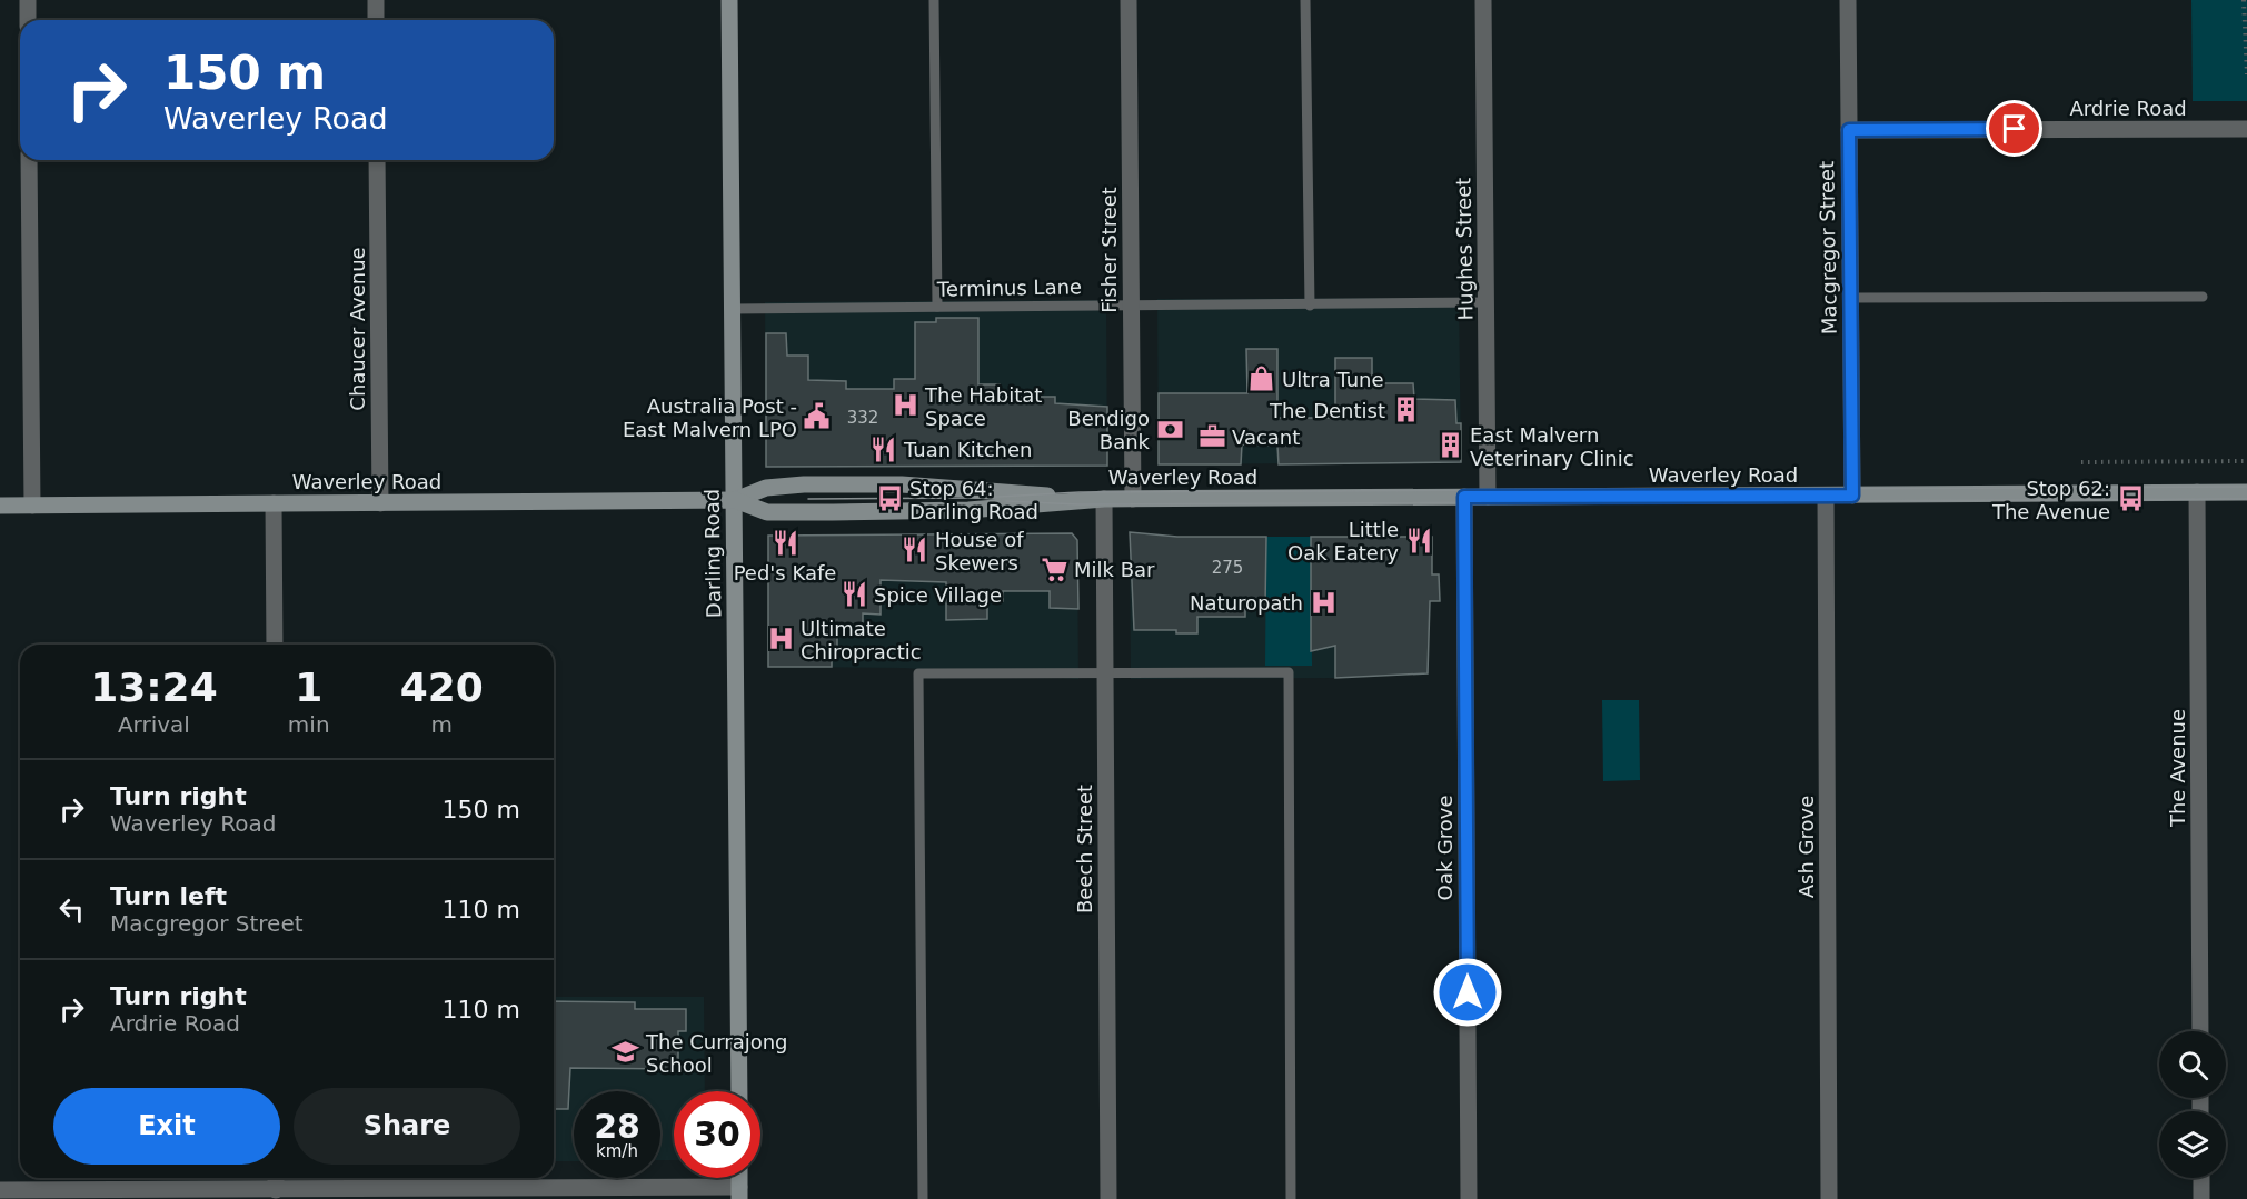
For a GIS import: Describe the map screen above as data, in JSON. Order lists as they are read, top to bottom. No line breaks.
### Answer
{"streets":{"main road":["Waverley Road","Darling Road"],"street":["Ardrie Road","Macgregor Street","Hughes Street","Fisher Street","Chaucer Avenue","The Avenue","Ash Grove","Oak Grove","Beech Street"],"lane":["Terminus Lane"]},"crossings":[["Ardrie Road","Macgregor Street"],["Macgregor Street","Waverley Road"],["Hughes Street","Terminus Lane"],["Hughes Street","Waverley Road"],["Fisher Street","Terminus Lane"],["Fisher Street","Waverley Road"],["Terminus Lane","Darling Road"],["Chaucer Avenue","Waverley Road"],["Waverley Road","Darling Road"],["Waverley Road","The Avenue"],["Waverley Road","Ash Grove"],["Waverley Road","Oak Grove"],["Waverley Road","Beech Street"]],"places":{"shop":["Ultra Tune"],"hospital":["The Habitat Space","Naturopath","Ultimate Chiropractic"],"building":["The Dentist","East Malvern Veterinary Clinic"],"public building":["Australia Post - East Malvern LPO"],"bank":["Bendigo Bank"],"office":["Vacant"],"restaurant":["Tuan Kitchen","Little Oak Eatery","Ped's Kafe","House of Skewers","Spice Village"],"bus stop":["Stop 64: Darling Road","Stop 62: The Avenue"],"supermarket":["Milk Bar"],"school or university":["The Currajong School"]},"house_numbers":["332","275"],"page":{"turn":["150 m","Waverley Road"],"eta":["13:24","Arrival","1","min","420","m"],"list":[{"name":"Turn right","note":"Waverley Road","value":"150 m"},{"name":"Turn left","note":"Macgregor Street","value":"110 m"},{"name":"Turn right","note":"Ardrie Road","value":"110 m"}],"buttons":["Exit","Share"],"speed":"28 km/h","limit":"30"}}
